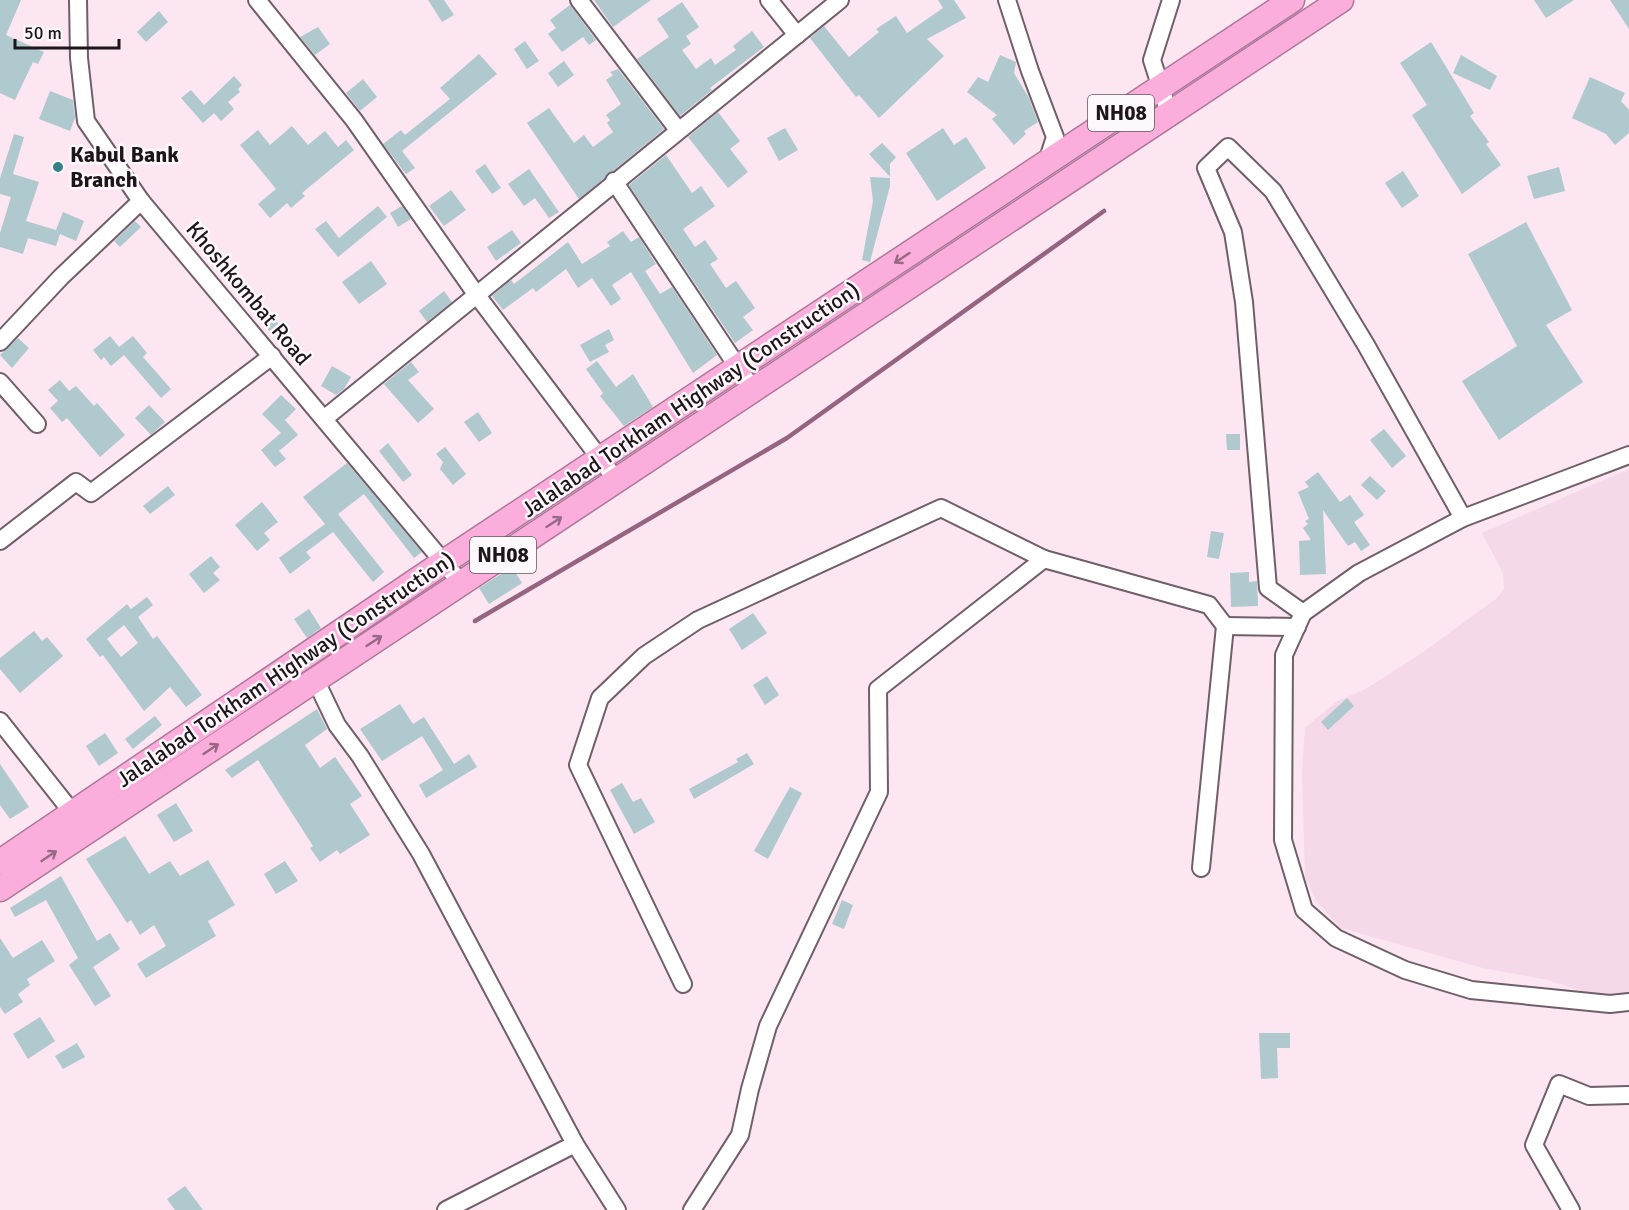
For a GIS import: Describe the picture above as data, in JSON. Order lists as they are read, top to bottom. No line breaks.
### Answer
{"streets":{"highway":["NH08","Jalalabad Torkham Highway (Construction)"],"street":["Khoshkombat Road"]},"crossings":[["NH08","Khoshkombat Road"],["NH08","Jalalabad Torkham Highway (Construction)"],["Khoshkombat Road","Jalalabad Torkham Highway (Construction)"]],"places":["Kabul Bank Branch"],"scale_bar":"50 m"}
